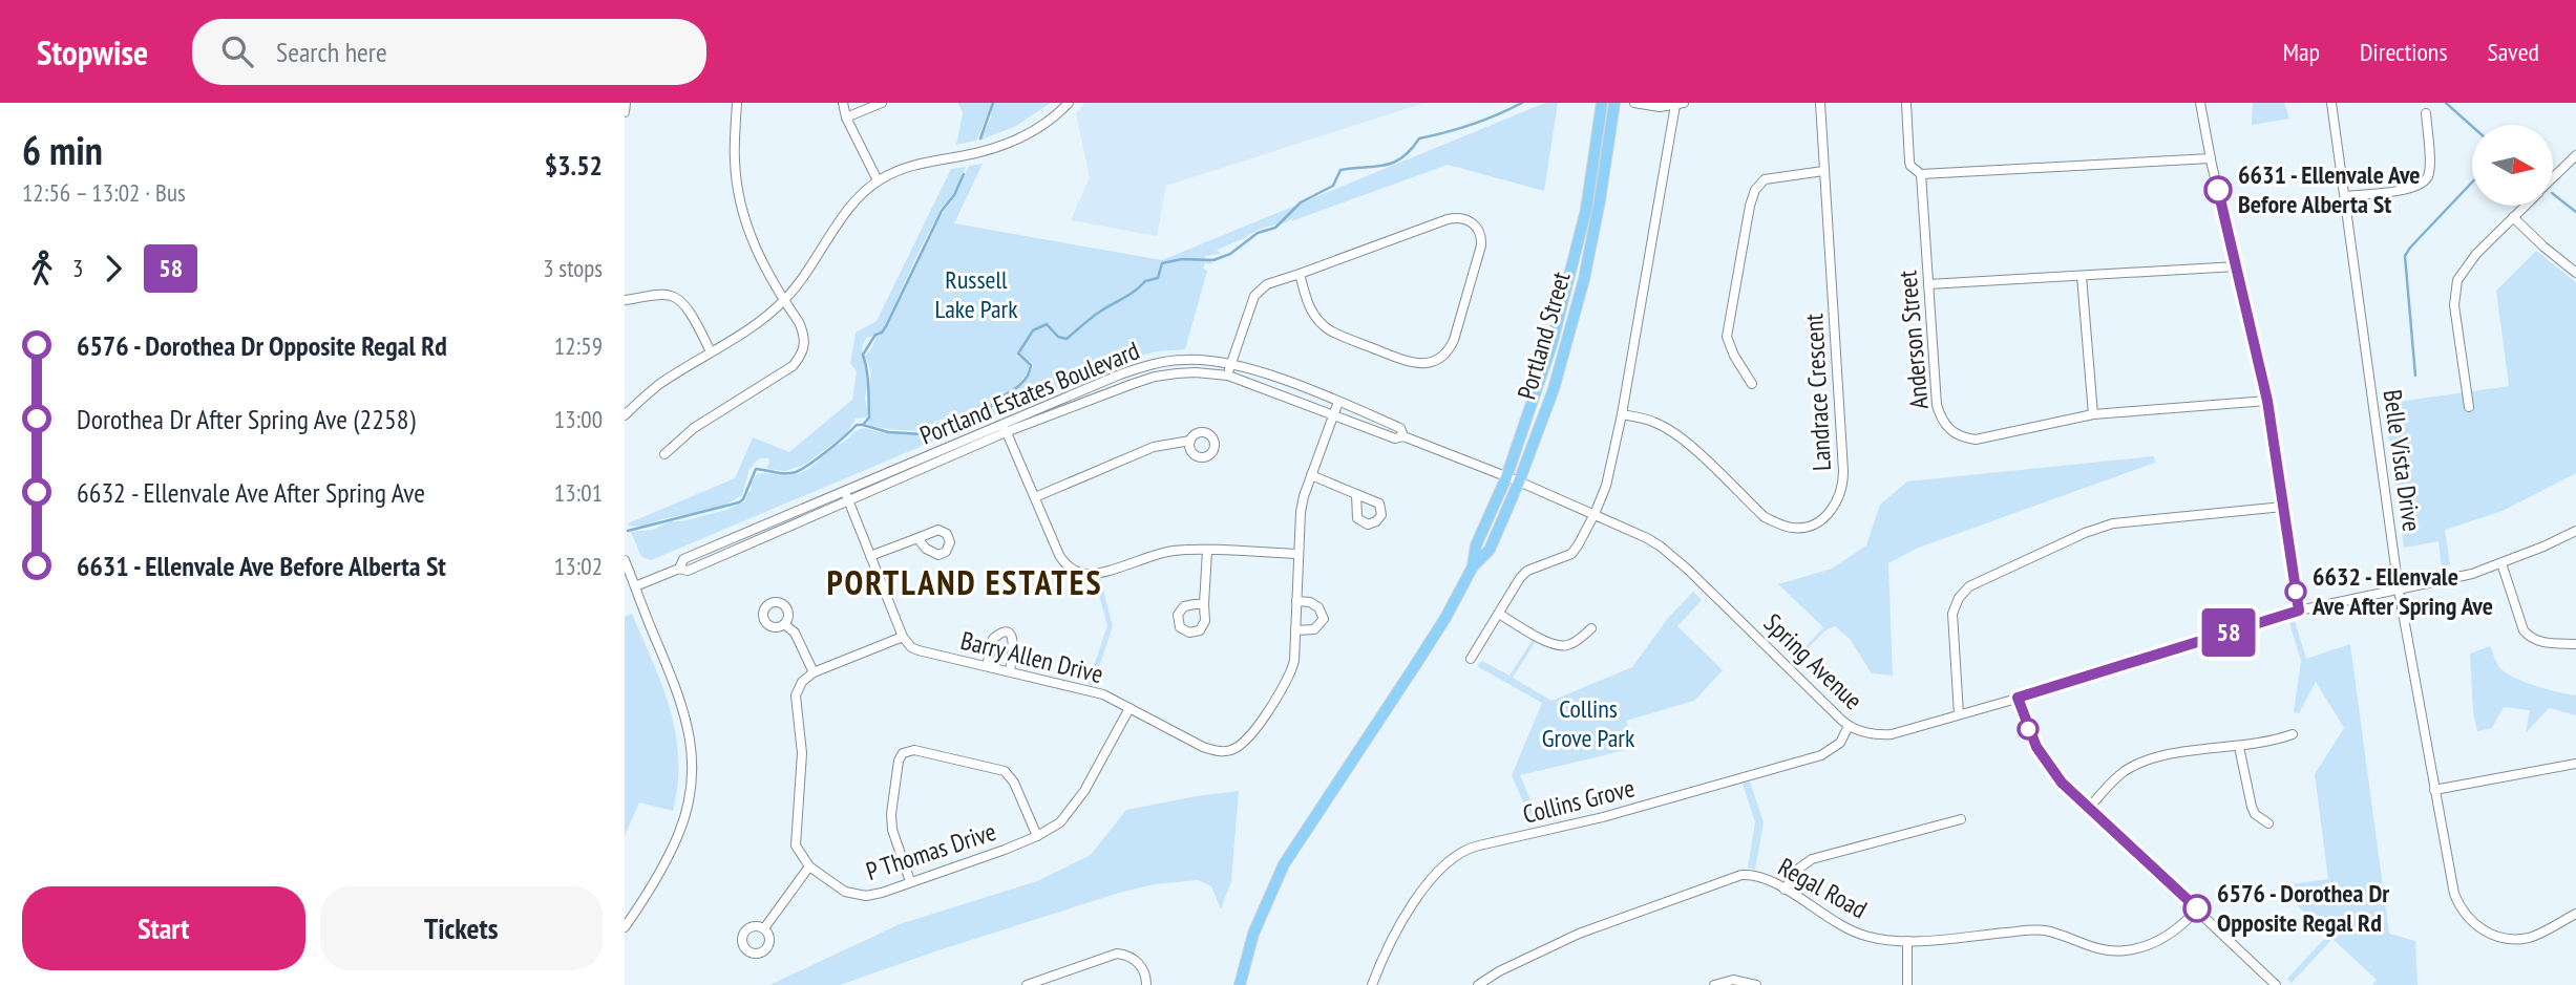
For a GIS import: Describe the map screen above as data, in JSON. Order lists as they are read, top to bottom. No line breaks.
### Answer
{"streets":{"main road":["Portland Street"],"street":["Anderson Street","Landrace Crescent","Portland Estates Boulevard","Belle Vista Drive","Barry Allen Drive","Spring Avenue","Collins Grove","P Thomas Drive","Regal Road"]},"crossings":[["Portland Street","Portland Estates Boulevard"],["Portland Street","Spring Avenue"],["Portland Estates Boulevard","Barry Allen Drive"],["Portland Estates Boulevard","Spring Avenue"],["Belle Vista Drive","Spring Avenue"],["Barry Allen Drive","P Thomas Drive"],["Spring Avenue","Collins Grove"]],"districts":["PORTLAND ESTATES"],"parks":["Russell Lake Park","Collins Grove Park"],"places":["6631 - Ellenvale Ave Before Alberta St","6632 - Ellenvale Ave After Spring Ave","6576 - Dorothea Dr Opposite Regal Rd"],"lines":["bus line 58"],"north":"right","page":{"header":"Stopwise","search":"Search here","nav":["Map","Directions","Saved"],"heading":["6 min","12:56 – 13:02 · Bus","$3.52"],"on_map":"58","legs":["3","58","3 stops"],"list":[{"name":"6576 - Dorothea Dr Opposite Regal Rd","value":"12:59"},{"name":"Dorothea Dr After Spring Ave (2258)","value":"13:00"},{"name":"6632 - Ellenvale Ave After Spring Ave","value":"13:01"},{"name":"6631 - Ellenvale Ave Before Alberta St","value":"13:02"}],"buttons":["Start","Tickets"]}}
